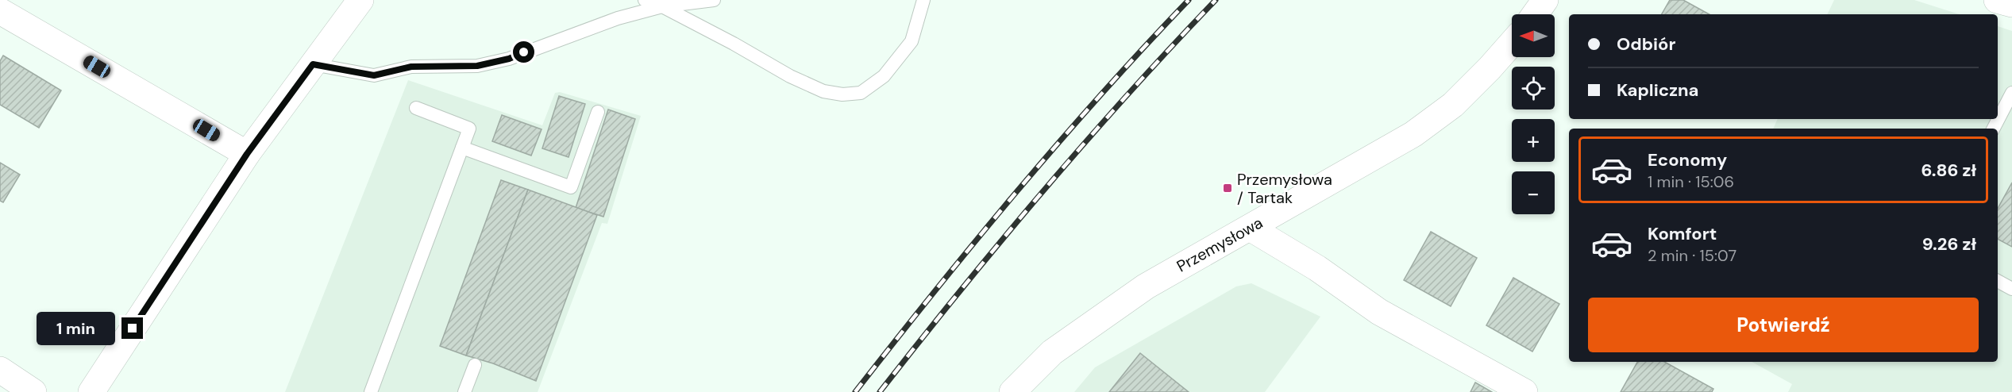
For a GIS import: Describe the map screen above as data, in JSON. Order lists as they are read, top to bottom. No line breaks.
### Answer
{"streets":{"street":["Przemysłowa"]},"places":{"transit":["Przemysłowa / Tartak"]},"north":"left","page":{"map_buttons":["+","−"],"banner":["Odbiór","Kapliczna"],"list":[{"name":"Economy","note":"1 min · 15:06","value":"6.86 zł"},{"name":"Komfort","note":"2 min · 15:07","value":"9.26 zł"}],"buttons":"Potwierdź","bubble":"1 min"}}
